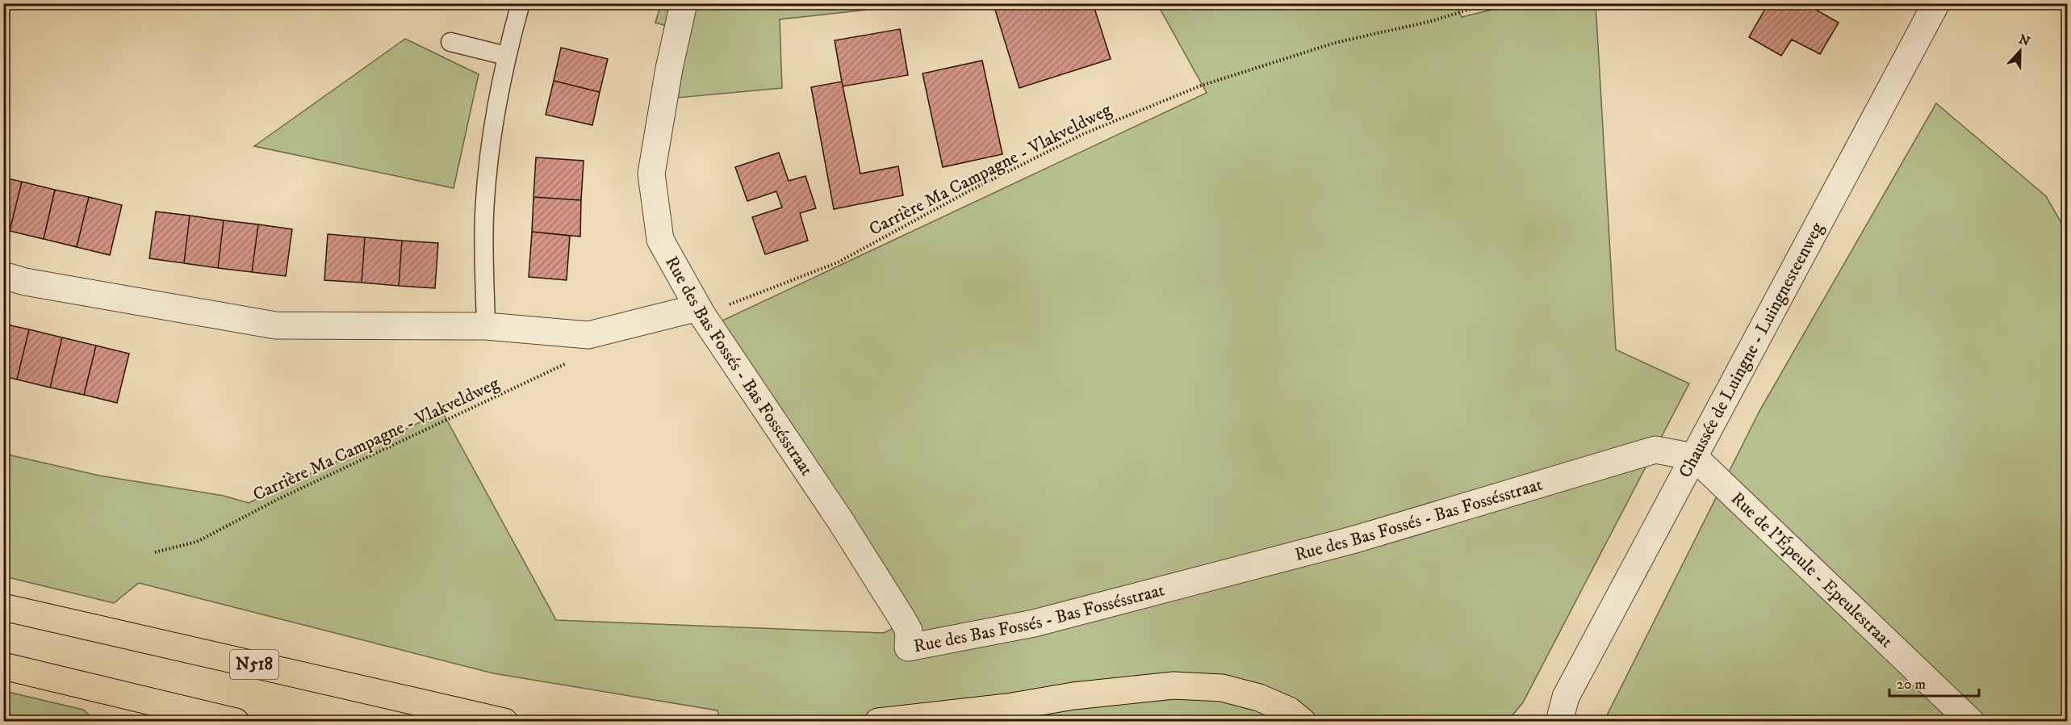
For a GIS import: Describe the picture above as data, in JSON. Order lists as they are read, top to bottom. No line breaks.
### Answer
{"streets":{"highway":["N518"],"street":["Chaussée de Luingne - Luingnesteenweg","Rue des Bas Fossés - Bas Fossésstraat","Rue de l'Épeule - Epeulestraat"],"path":["Carrière Ma Campagne - Vlakveldweg"]},"crossings":[["Carrière Ma Campagne - Vlakveldweg","Rue des Bas Fossés - Bas Fossésstraat"],["Chaussée de Luingne - Luingnesteenweg","Rue des Bas Fossés - Bas Fossésstraat"],["Chaussée de Luingne - Luingnesteenweg","Rue de l'Épeule - Epeulestraat"],["Rue des Bas Fossés - Bas Fossésstraat","Rue de l'Épeule - Epeulestraat"]],"scale_bar":"20 m","north":"top"}
